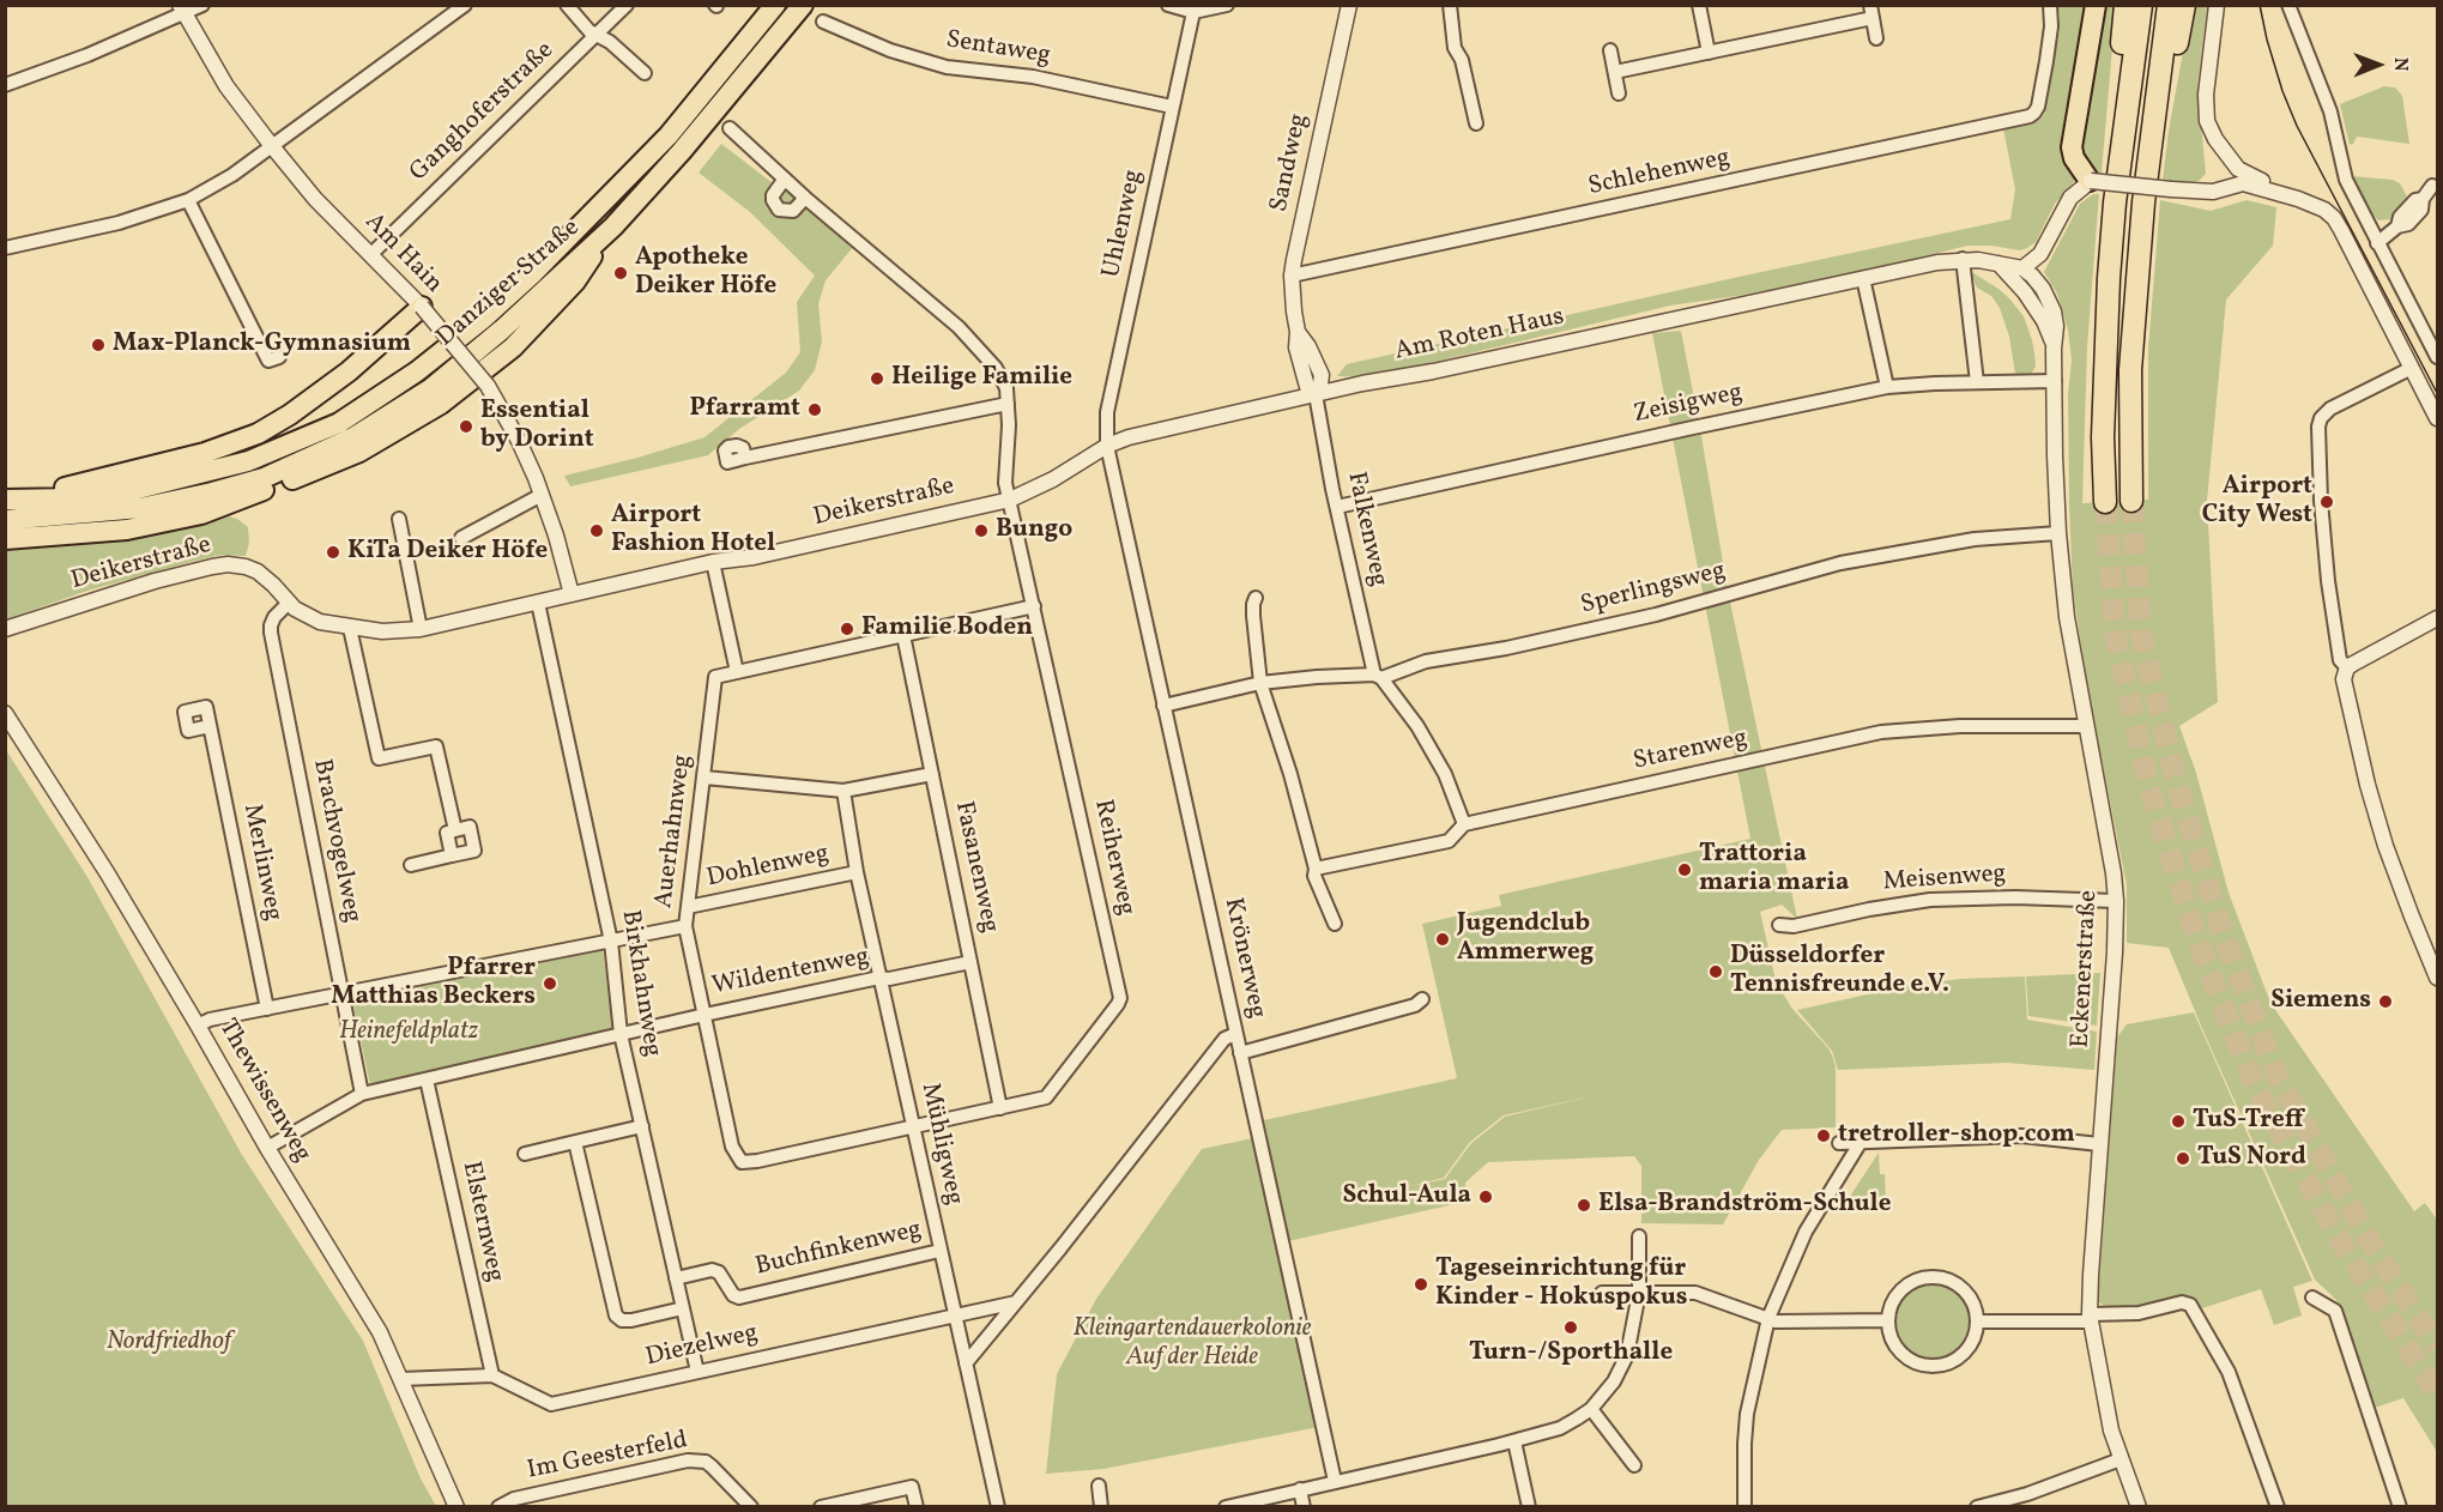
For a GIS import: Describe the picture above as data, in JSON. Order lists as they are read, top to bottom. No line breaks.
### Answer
{"streets":{"main road":["Danziger Straße"],"street":["Sentaweg","Ganghoferstraße","Sandweg","Schlehenweg","Uhlenweg","Am Hain","Am Roten Haus","Zeisigweg","Deikerstraße","Falkenweg","Sperlingsweg","Starenweg","Auerhahnweg","Brachvogelweg","Reiherweg","Merlinweg","Dohlenweg","Fasanenweg","Meisenweg","Krönerweg","Eckenerstraße","Wildentenweg","Birkhahnweg","Thewissenweg","Mühligweg","Elsternweg","Buchfinkenweg","Diezelweg","Im Geesterfeld"]},"crossings":[["Sentaweg","Uhlenweg"],["Ganghoferstraße","Am Hain"],["Sandweg","Schlehenweg"],["Sandweg","Am Roten Haus"],["Sandweg","Falkenweg"],["Uhlenweg","Am Roten Haus"],["Uhlenweg","Deikerstraße"],["Uhlenweg","Krönerweg"],["Am Hain","Deikerstraße"],["Am Roten Haus","Deikerstraße"],["Am Roten Haus","Falkenweg"],["Am Roten Haus","Krönerweg"],["Am Roten Haus","Eckenerstraße"],["Zeisigweg","Falkenweg"],["Zeisigweg","Eckenerstraße"],["Deikerstraße","Brachvogelweg"],["Deikerstraße","Reiherweg"],["Deikerstraße","Krönerweg"],["Deikerstraße","Birkhahnweg"],["Falkenweg","Sperlingsweg"],["Falkenweg","Starenweg"],["Sperlingsweg","Krönerweg"],["Sperlingsweg","Eckenerstraße"],["Starenweg","Eckenerstraße"],["Auerhahnweg","Dohlenweg"],["Auerhahnweg","Wildentenweg"],["Auerhahnweg","Mühligweg"],["Reiherweg","Fasanenweg"],["Dohlenweg","Mühligweg"],["Fasanenweg","Wildentenweg"],["Meisenweg","Eckenerstraße"],["Wildentenweg","Birkhahnweg"],["Wildentenweg","Mühligweg"],["Birkhahnweg","Buchfinkenweg"],["Birkhahnweg","Diezelweg"],["Thewissenweg","Diezelweg"],["Mühligweg","Buchfinkenweg"],["Mühligweg","Diezelweg"],["Elsternweg","Diezelweg"]],"parks":["Heinefeldplatz","Kleingartendauerkolonie Auf der Heide","Nordfriedhof"],"places":["Apotheke Deiker Höfe","Max-Planck-Gymnasium","Heilige Familie","Pfarramt","Essential by Dorint","Airport City West","Airport Fashion Hotel","Bungo","KiTa Deiker Höfe","Familie Boden","Trattoria maria maria","Jugendclub Ammerweg","Düsseldorfer Tennisfreunde e.V.","Pfarrer Matthias Beckers","Siemens","TuS-Treff","tretroller-shop.com","TuS Nord","Schul-Aula","Elsa-Brandström-Schule","Tageseinrichtung für Kinder - Hokuspokus","Turn-/Sporthalle"],"north":"right"}
